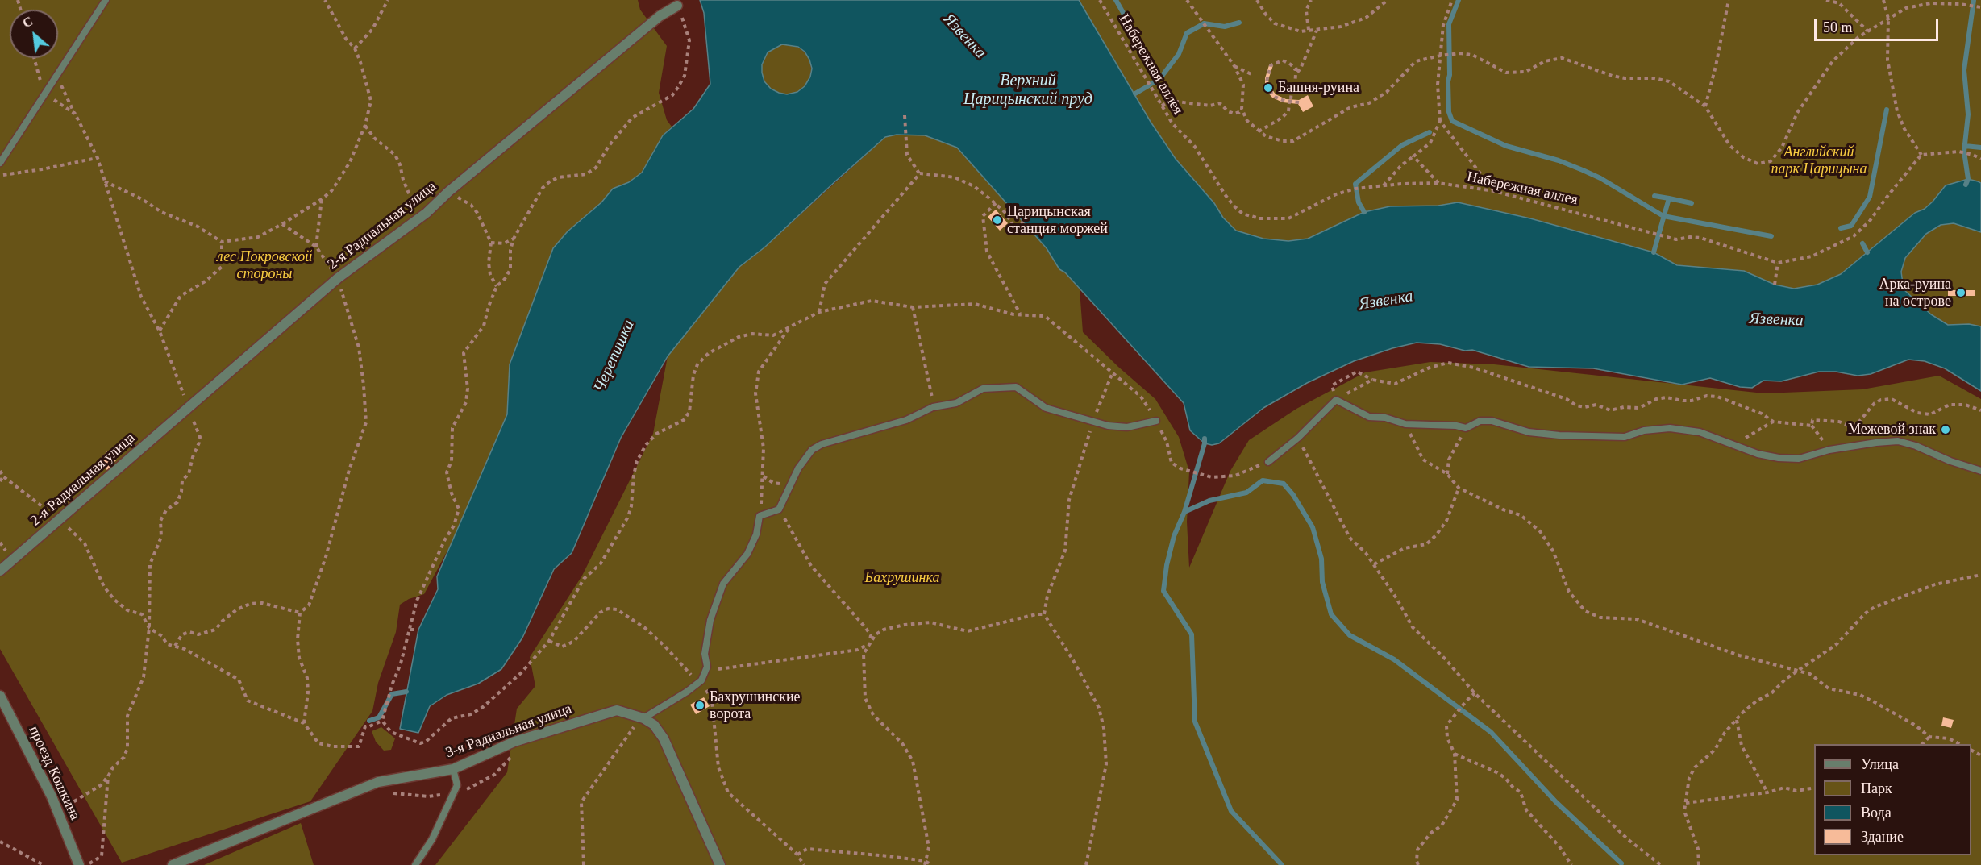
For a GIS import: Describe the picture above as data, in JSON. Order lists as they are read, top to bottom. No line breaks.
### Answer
{"streets":{"street":["2-я Радиальная улица","3-я Радиальная улица","проезд Кошкина"],"path":["Набережная аллея"]},"water":["Язвенка","Верхний Царицынский пруд","Черепишка"],"parks":["Английский парк Царицына","лес Покровской стороны","Бахрушинка"],"places":["Башня-руина","Царицынская станция моржей","Арка-руина на острове","Межевой знак","Бахрушинские ворота"],"legend":["Улица","Парк","Вода","Здание"],"scale_bar":"50 m","north":"top left"}
